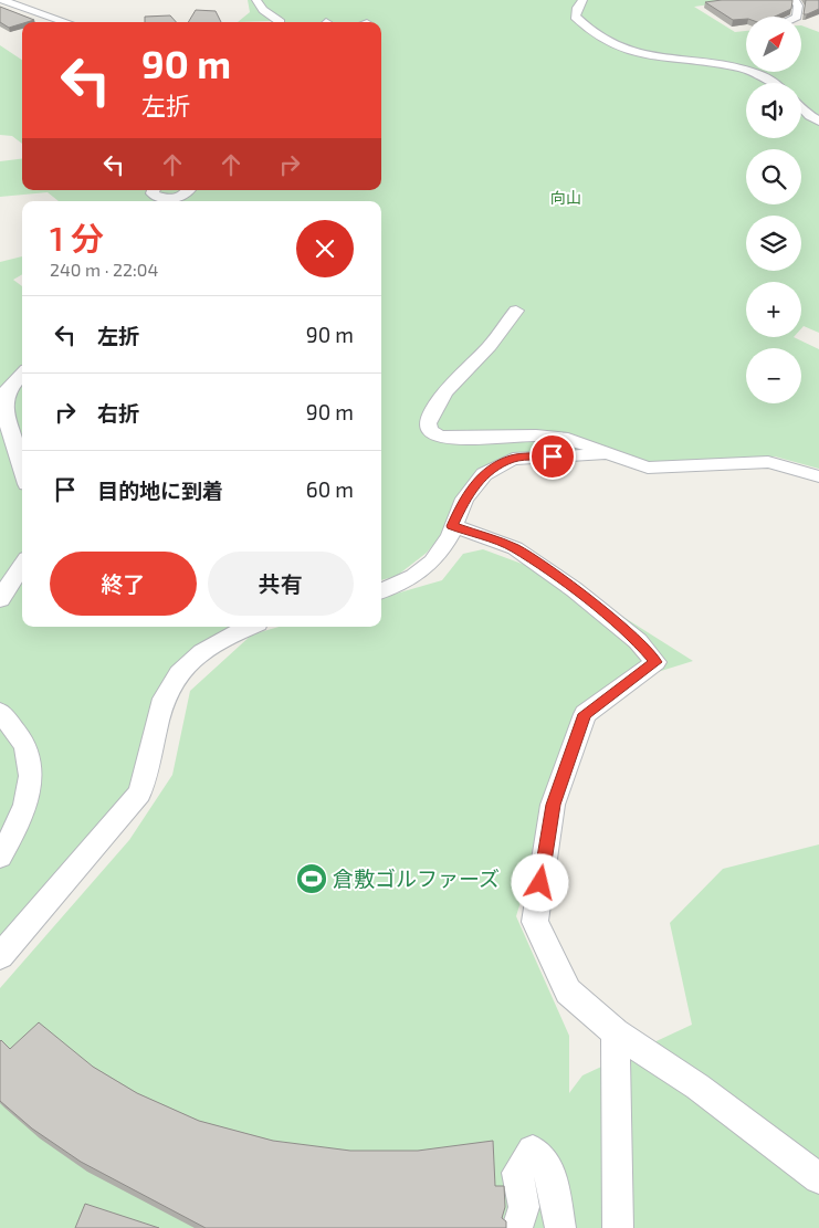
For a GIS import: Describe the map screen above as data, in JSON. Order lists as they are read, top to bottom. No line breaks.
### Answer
{"parks":["向山"],"places":{"sports":["倉敷ゴルファーズ"]},"north":"top right","page":{"map_buttons":["+","−"],"turn":["90 m","左折"],"heading":["1 分","240 m · 22:04"],"list":[{"name":"左折","value":"90 m"},{"name":"右折","value":"90 m"},{"name":"目的地に到着","value":"60 m"}],"buttons":["終了","共有"]}}
